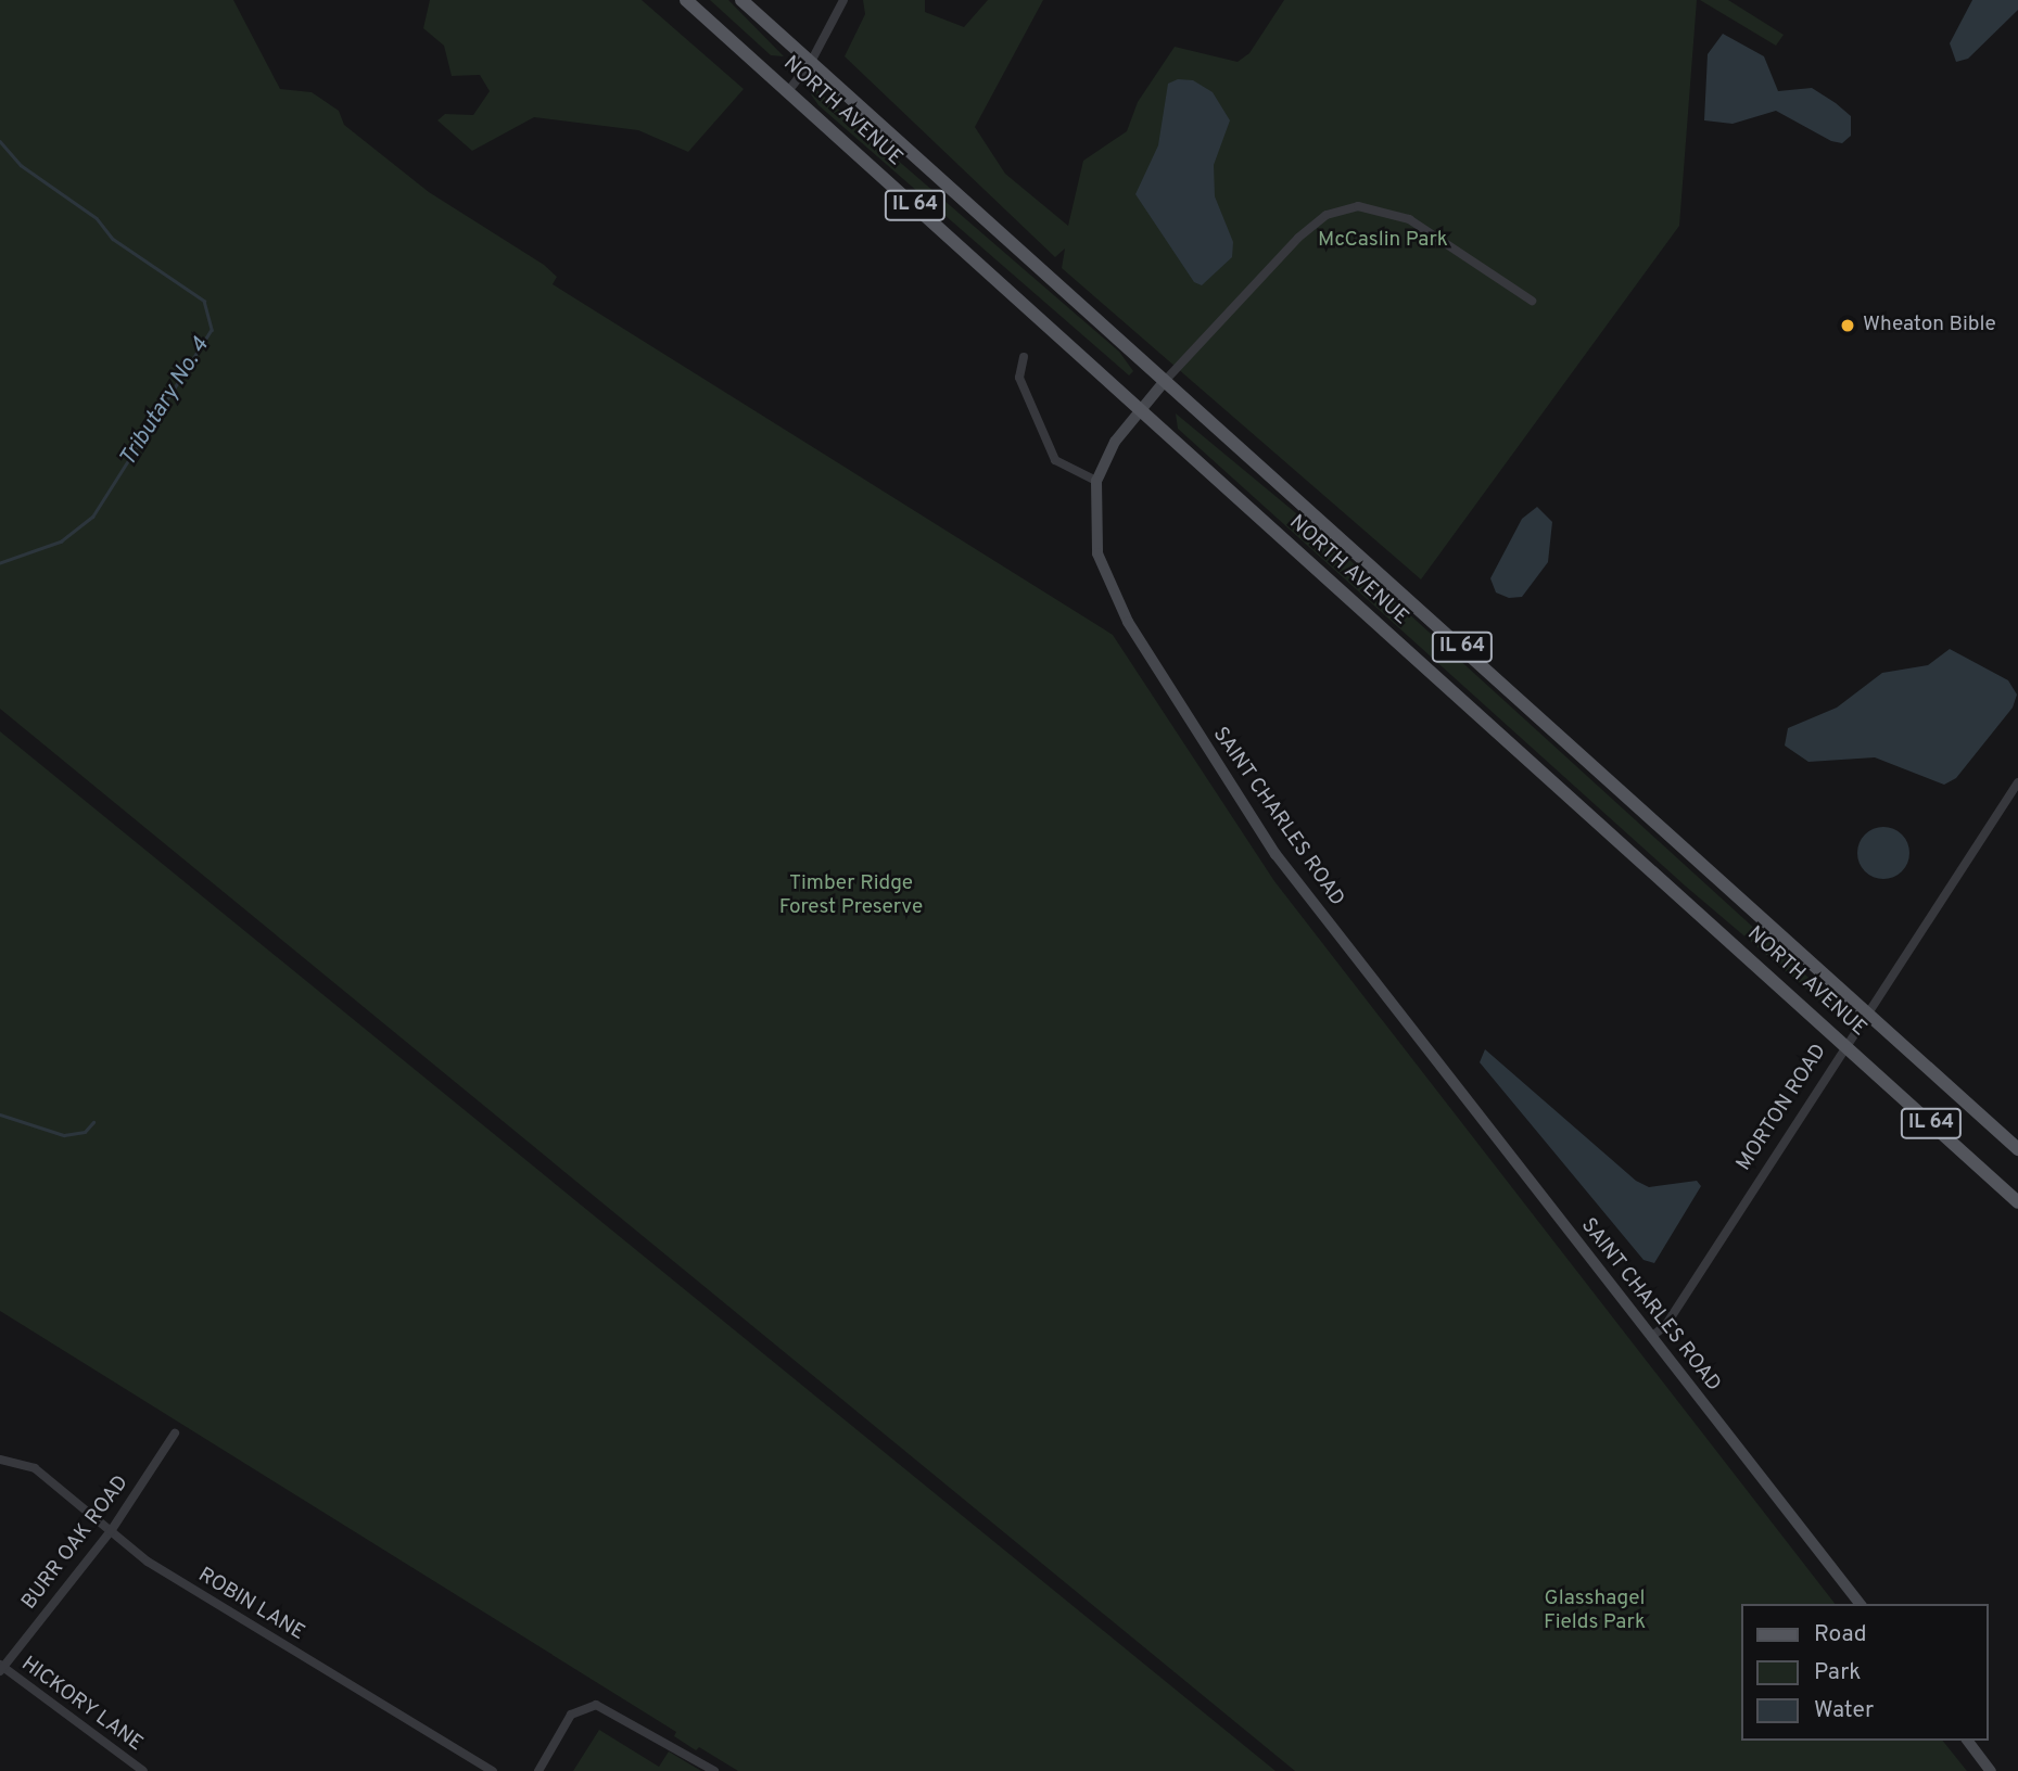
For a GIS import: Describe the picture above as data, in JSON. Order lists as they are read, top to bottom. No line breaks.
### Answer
{"streets":{"main road":["NORTH AVENUE","IL 64"],"street":["SAINT CHARLES ROAD","MORTON ROAD","BURR OAK ROAD","ROBIN LANE","HICKORY LANE"]},"crossings":[["NORTH AVENUE","SAINT CHARLES ROAD"],["NORTH AVENUE","MORTON ROAD"],["SAINT CHARLES ROAD","MORTON ROAD"],["BURR OAK ROAD","ROBIN LANE"],["BURR OAK ROAD","HICKORY LANE"]],"water":["Tributary No. 4"],"parks":["McCaslin Park","Timber Ridge Forest Preserve","Glasshagel Fields Park"],"places":["Wheaton Bible"],"legend":["Road","Park","Water"]}
